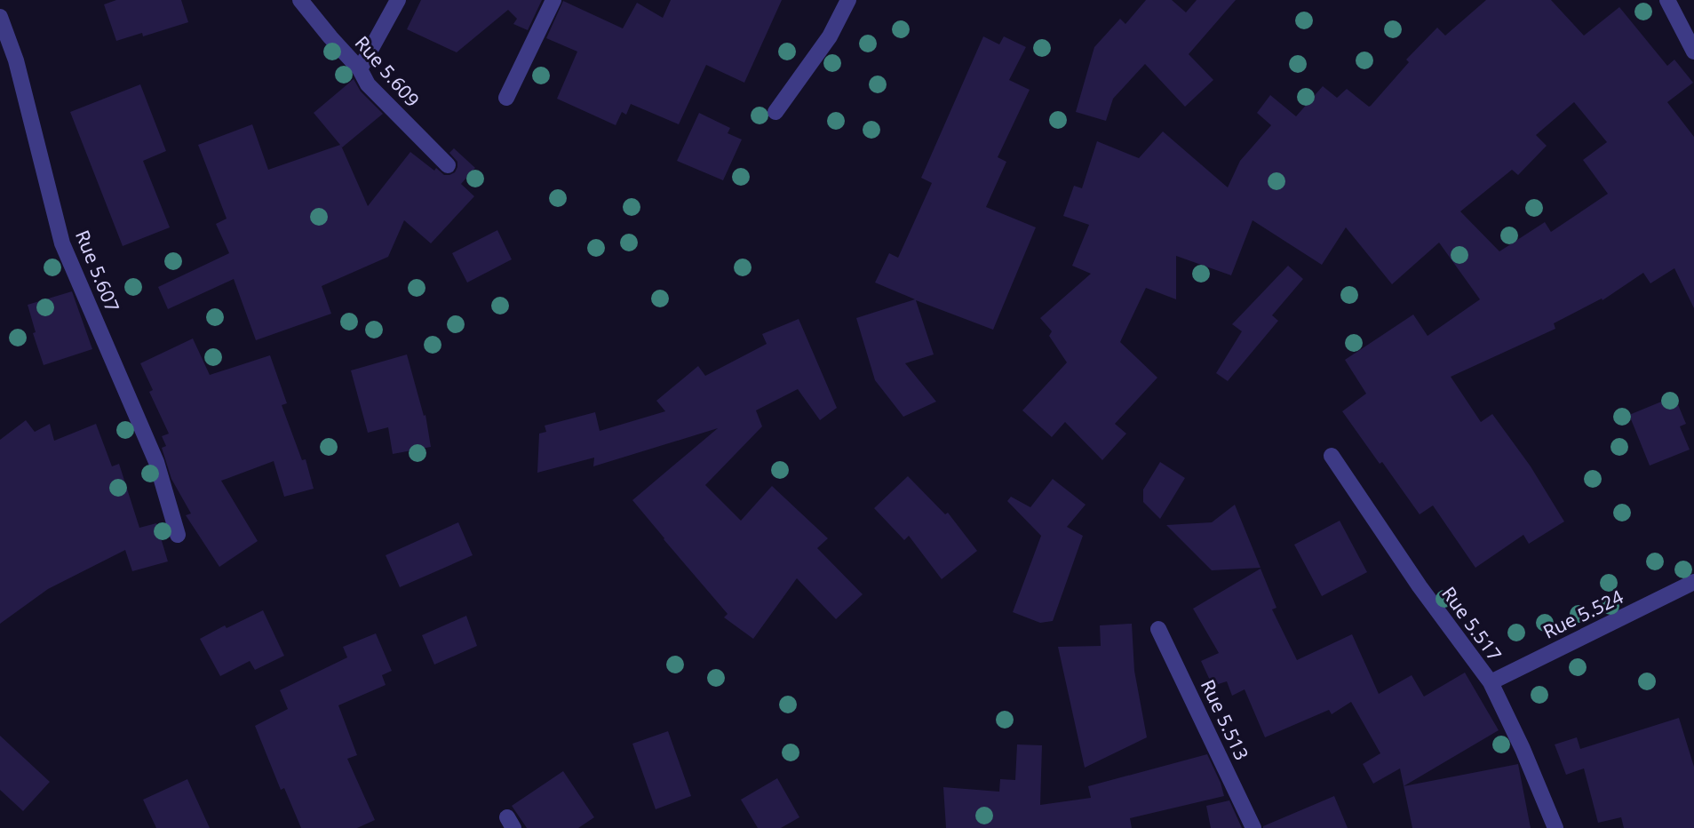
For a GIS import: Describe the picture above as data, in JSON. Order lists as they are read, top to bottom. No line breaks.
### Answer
{"streets":{"street":["Rue 5.609","Rue 5.607","Rue 5.524","Rue 5.517","Rue 5.513"]},"crossings":[["Rue 5.524","Rue 5.517"]]}
